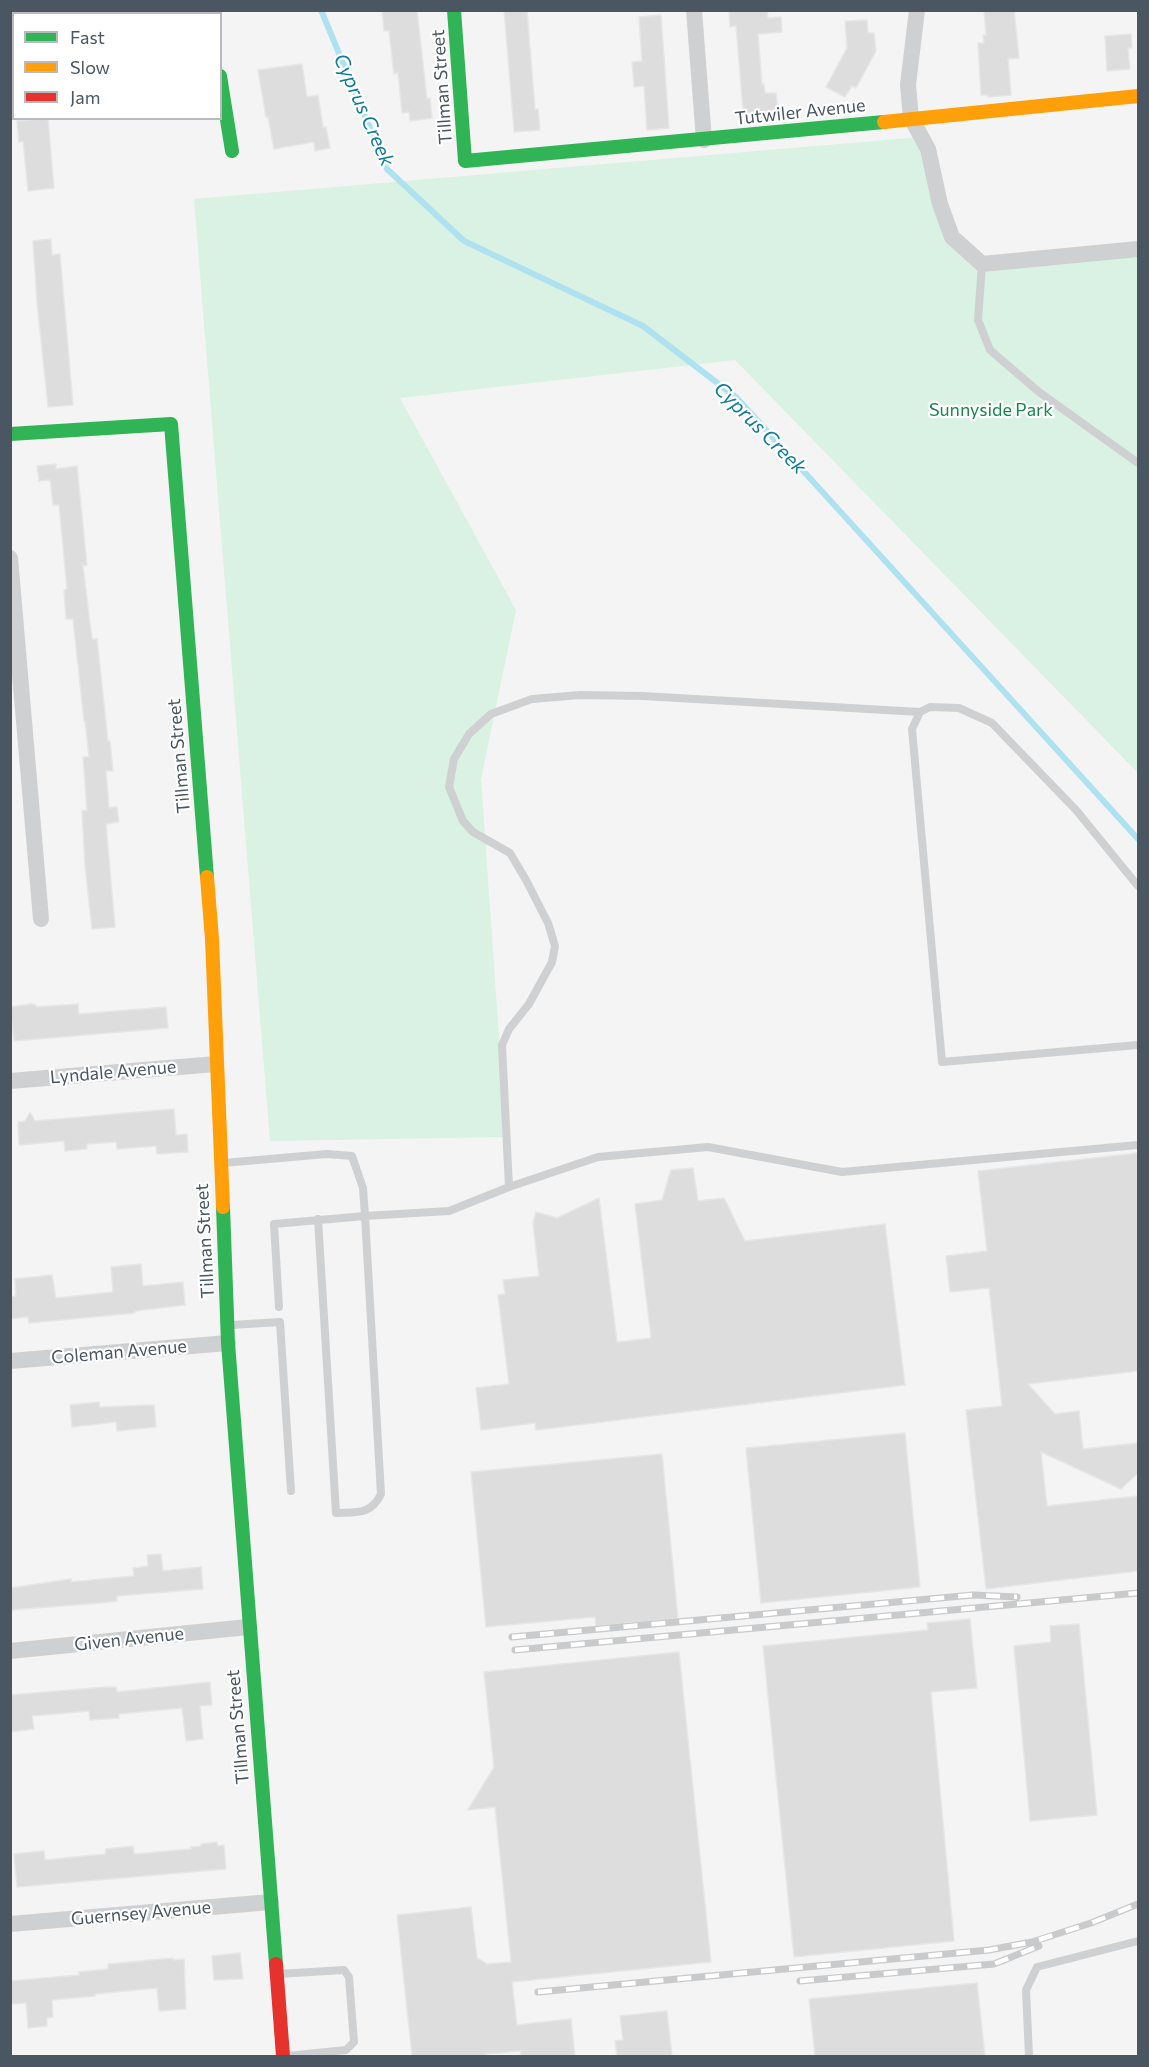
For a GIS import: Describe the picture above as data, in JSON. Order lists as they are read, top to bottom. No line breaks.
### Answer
{"streets":{"street":["Tillman Street","Tutwiler Avenue","Lyndale Avenue","Coleman Avenue","Given Avenue","Guernsey Avenue"]},"crossings":[["Tillman Street","Tutwiler Avenue"],["Tillman Street","Lyndale Avenue"],["Tillman Street","Coleman Avenue"],["Tillman Street","Given Avenue"],["Tillman Street","Guernsey Avenue"]],"water":["Cyprus Creek"],"parks":["Sunnyside Park"],"legend":["Fast","Slow","Jam"]}
